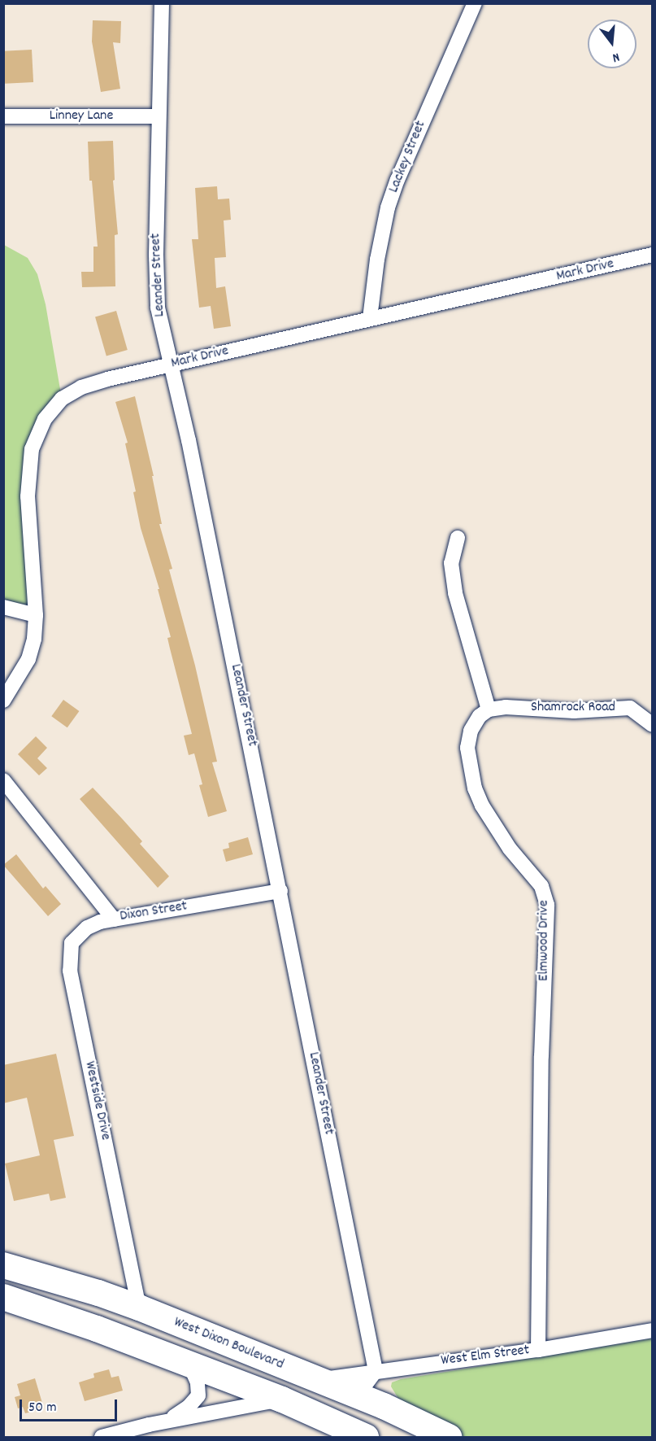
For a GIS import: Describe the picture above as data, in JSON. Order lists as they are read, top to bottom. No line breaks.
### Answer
{"streets":{"highway":["West Dixon Boulevard"],"street":["Linney Lane","Lackey Street","Mark Drive","Leander Street","Shamrock Road","Dixon Street","Elmwood Drive","Westside Drive","West Elm Street"]},"crossings":[["Linney Lane","Leander Street"],["Lackey Street","Mark Drive"],["Mark Drive","Leander Street"],["Leander Street","Dixon Street"],["Leander Street","West Elm Street"],["Shamrock Road","Elmwood Drive"],["Dixon Street","Westside Drive"],["Elmwood Drive","West Elm Street"],["Westside Drive","West Dixon Boulevard"],["West Dixon Boulevard","West Elm Street"]],"scale_bar":"50 m","north":"bottom"}
